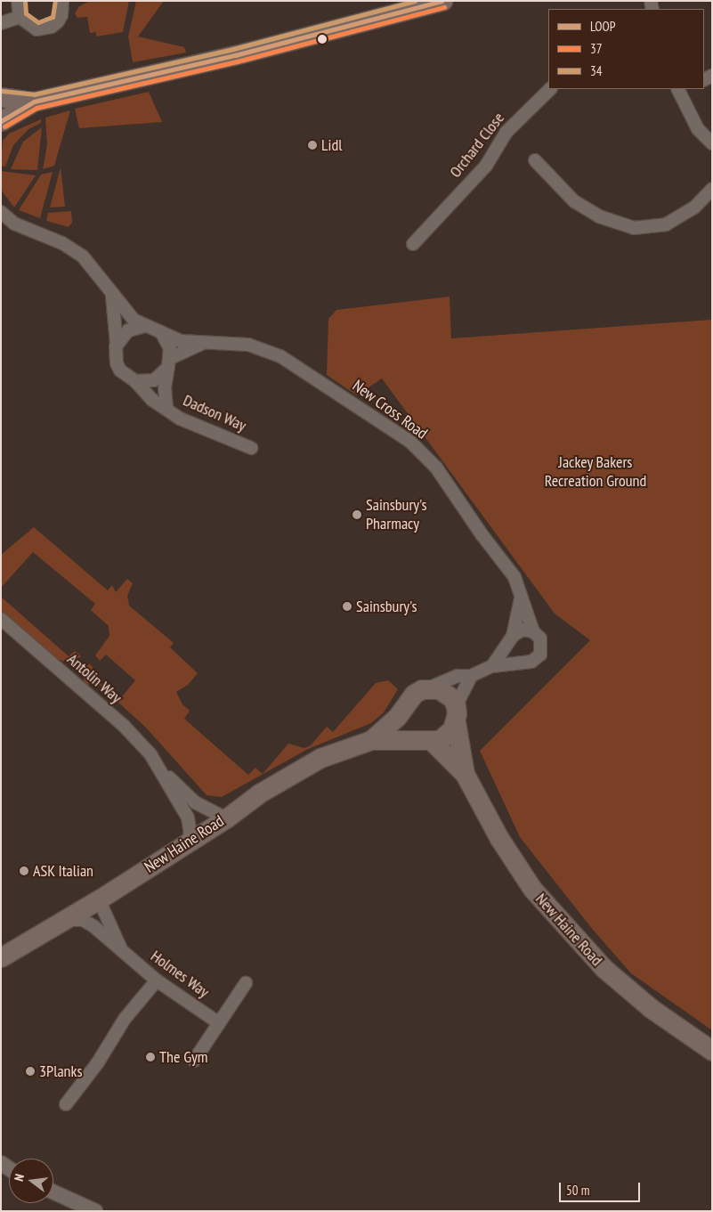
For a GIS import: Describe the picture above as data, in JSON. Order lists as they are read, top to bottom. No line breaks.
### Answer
{"streets":{"main road":["New Haine Road"],"street":["Orchard Close","New Cross Road","Dadson Way","Antolin Way","Holmes Way"]},"crossings":[["New Cross Road","Dadson Way"],["New Cross Road","New Haine Road"],["Antolin Way","New Haine Road"],["New Haine Road","Holmes Way"]],"parks":["Jackey Bakers Recreation Ground"],"places":["Lidl","Sainsbury's Pharmacy","Sainsbury's","ASK Italian","The Gym","3Planks"],"lines":["transit line LOOP","transit line 34","transit line 37"],"legend":["LOOP","37","34"],"scale_bar":"50 m","north":"left"}
